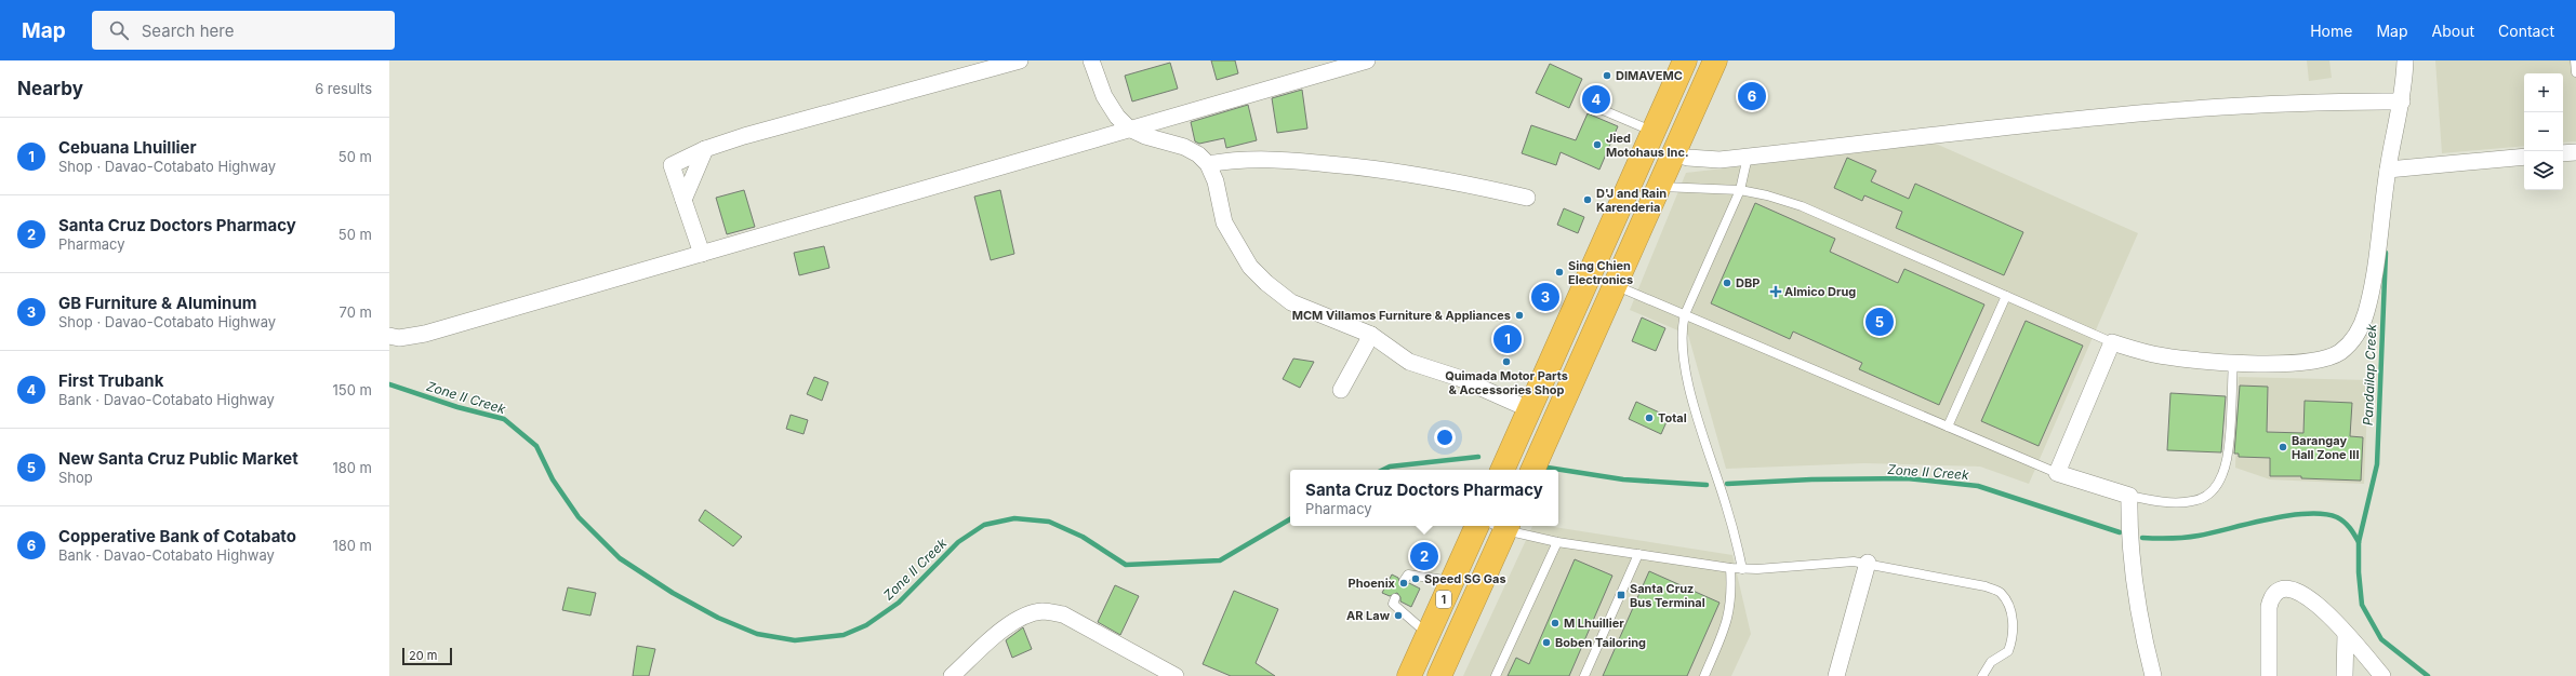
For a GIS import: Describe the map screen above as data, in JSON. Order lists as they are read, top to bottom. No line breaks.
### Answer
{"streets":{"highway":["1"]},"water":["Pandailap Creek","Zone Ⅱ Creek"],"places":{"other":["DIMAVEMC","Jied Motohaus Inc.","D'J and Rain Karenderia","Sing Chien Electronics","DBP","MCM Villamos Furniture & Appliances","Quimada Motor Parts & Accessories Shop","Total","Barangay Hall Zone III","Speed SG Gas","Phoenix","AR Law","M Lhuillier","Boben Tailoring"],"health":["Almico Drug"],"transit":["Santa Cruz Bus Terminal"]},"scale_bar":"20 m","page":{"header":"Map","search":"Search here","nav":["Home","Map","About","Contact"],"heading":["Nearby","6 results"],"map_buttons":["+","−"],"pins":["6","4","3","5","1","2"],"list":[{"mark":"1","name":"Cebuana Lhuillier","note":"Shop · Davao-Cotabato Highway","value":"50 m"},{"mark":"2","name":"Santa Cruz Doctors Pharmacy","note":"Pharmacy","value":"50 m"},{"mark":"3","name":"GB Furniture & Aluminum","note":"Shop · Davao-Cotabato Highway","value":"70 m"},{"mark":"4","name":"First Trubank","note":"Bank · Davao-Cotabato Highway","value":"150 m"},{"mark":"5","name":"New Santa Cruz Public Market","note":"Shop","value":"180 m"},{"mark":"6","name":"Copperative Bank of Cotabato","note":"Bank · Davao-Cotabato Highway","value":"180 m"}],"popup":["Santa Cruz Doctors Pharmacy","Pharmacy"],"scale":"20 m"}}
